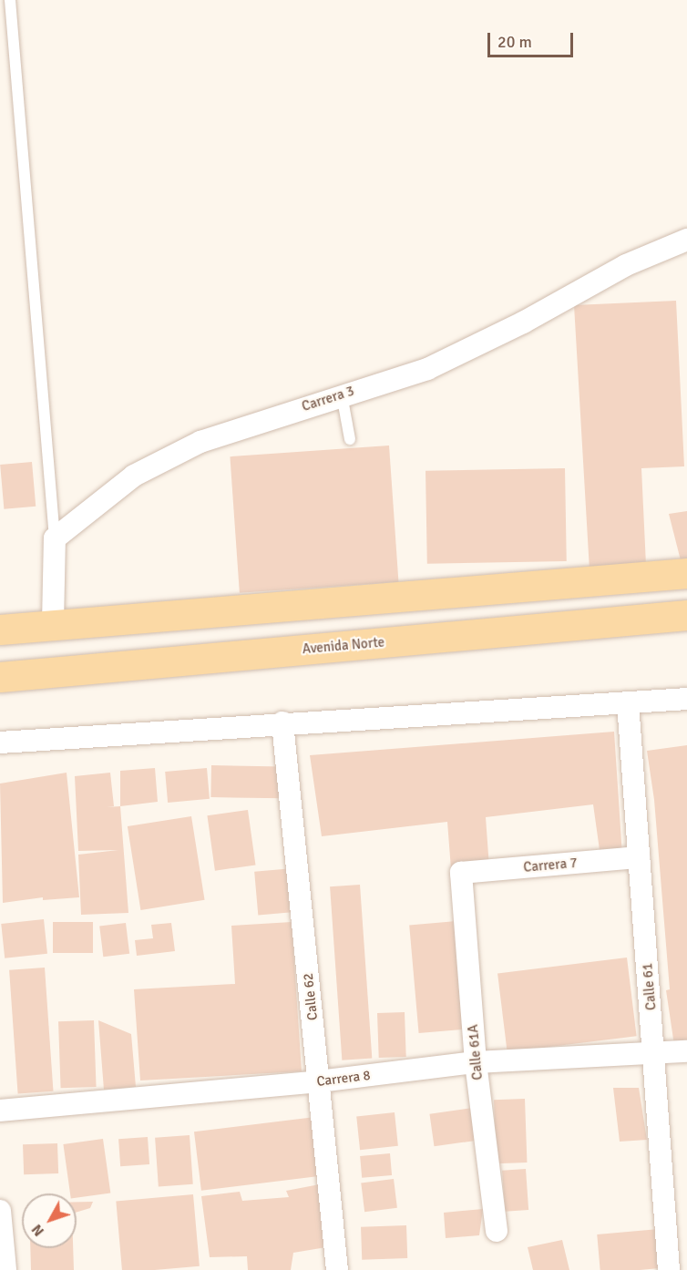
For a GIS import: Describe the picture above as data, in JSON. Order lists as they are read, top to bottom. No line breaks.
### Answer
{"streets":{"main road":["Avenida Norte"],"street":["Carrera 3","Carrera 7","Calle 61","Calle 62","Calle 61A","Carrera 8"]},"crossings":[["Carrera 7","Calle 61"],["Carrera 7","Calle 61A"],["Calle 61","Carrera 8"],["Calle 62","Carrera 8"],["Calle 61A","Carrera 8"]],"scale_bar":"20 m","north":"bottom left"}
